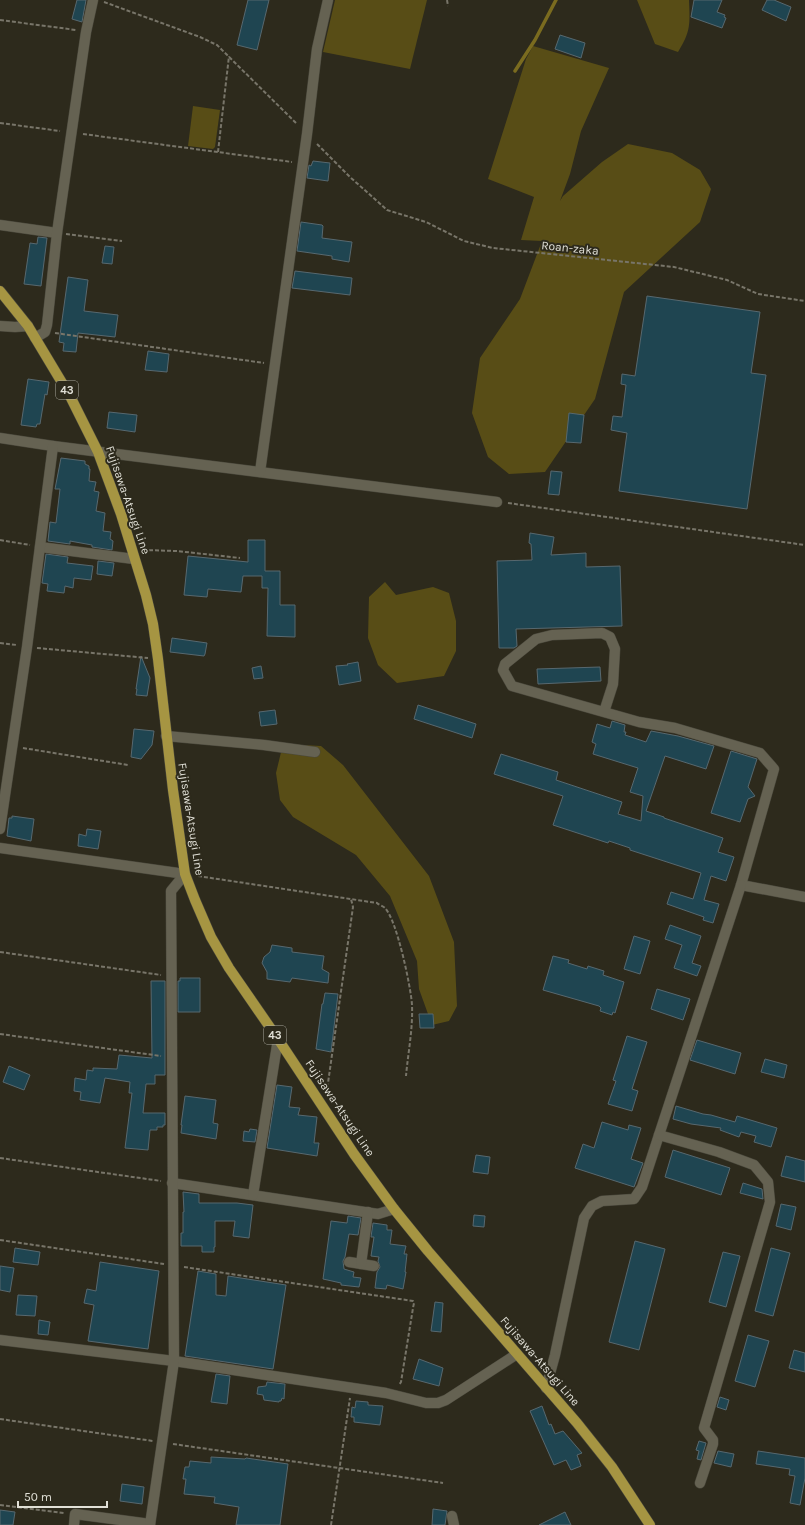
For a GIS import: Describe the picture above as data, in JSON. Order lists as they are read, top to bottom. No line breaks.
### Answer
{"streets":{"main road":["43","Fujisawa-Atsugi Line"],"path":["Roan-zaka"]},"scale_bar":"50 m"}
